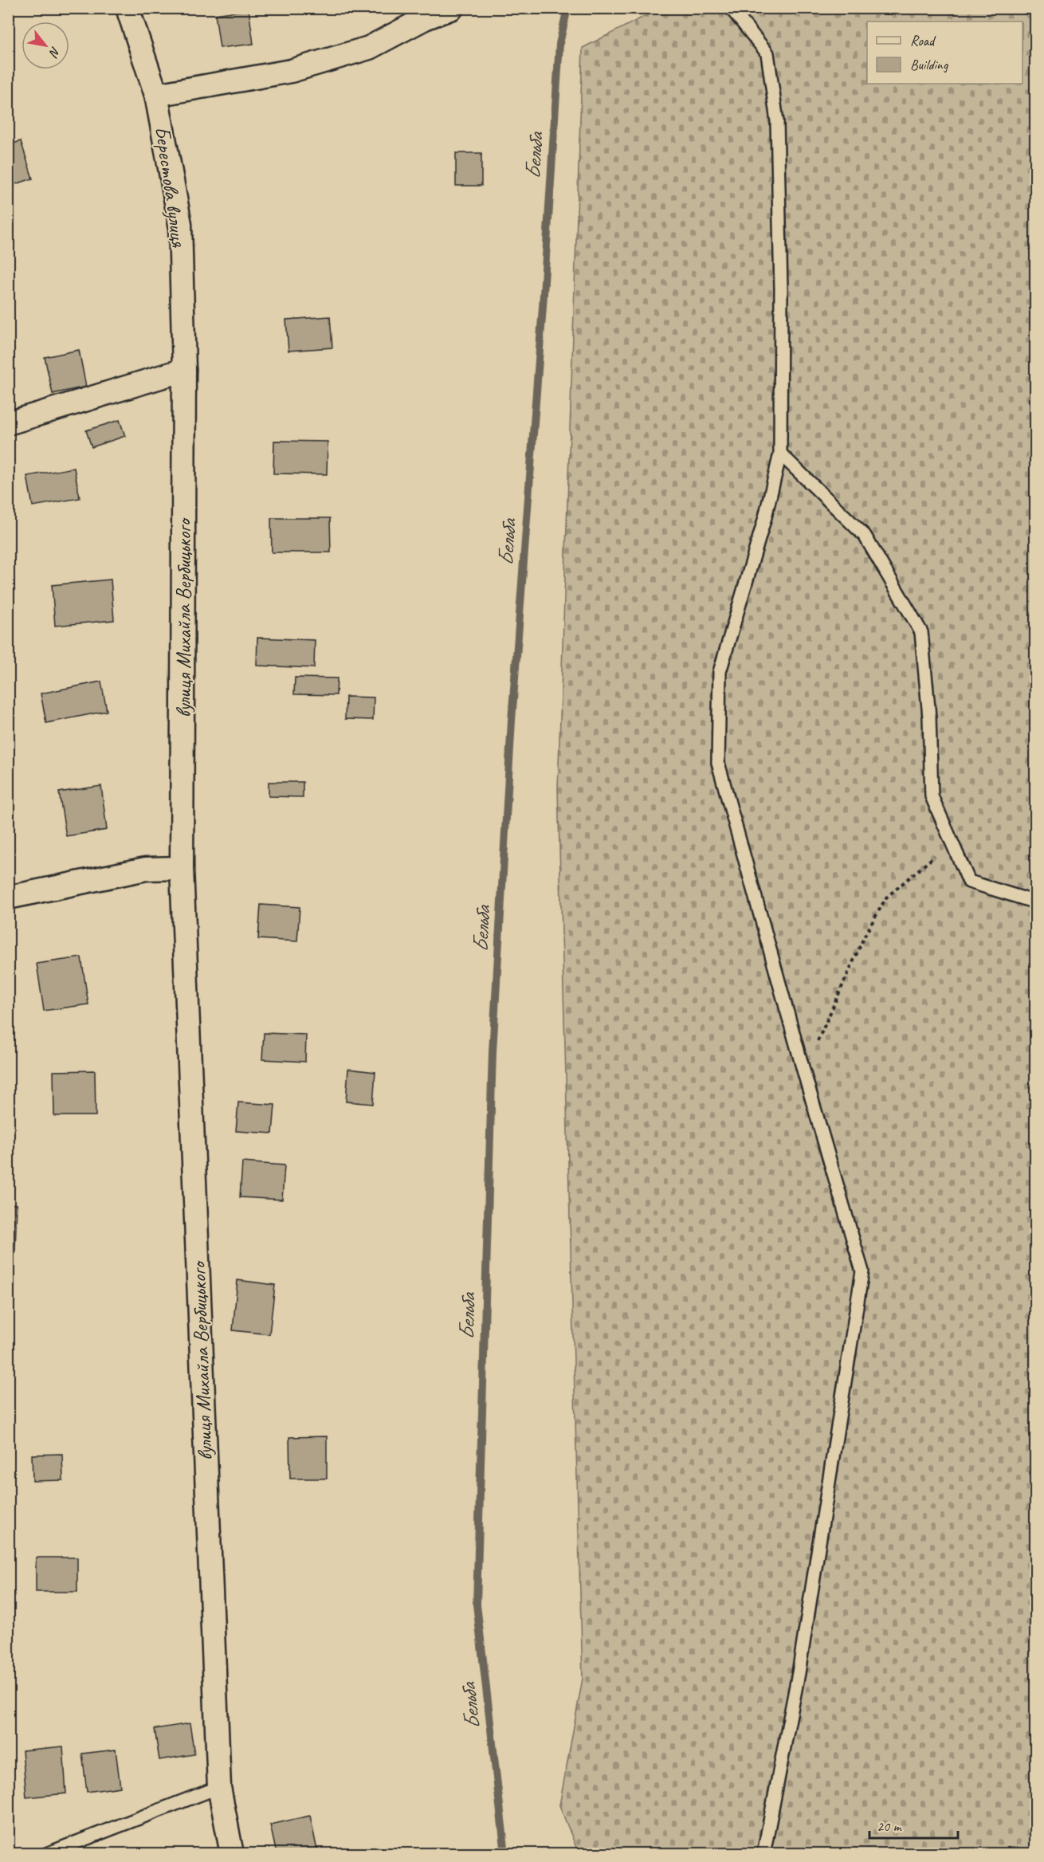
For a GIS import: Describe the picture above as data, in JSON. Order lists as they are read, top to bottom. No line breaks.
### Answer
{"streets":{"street":["Берестова вулиця","вулиця Михайла Вербицького"]},"crossings":[["Берестова вулиця","вулиця Михайла Вербицького"]],"water":["Бельба"],"legend":["Road","Building"],"scale_bar":"20 m","north":"bottom right"}
